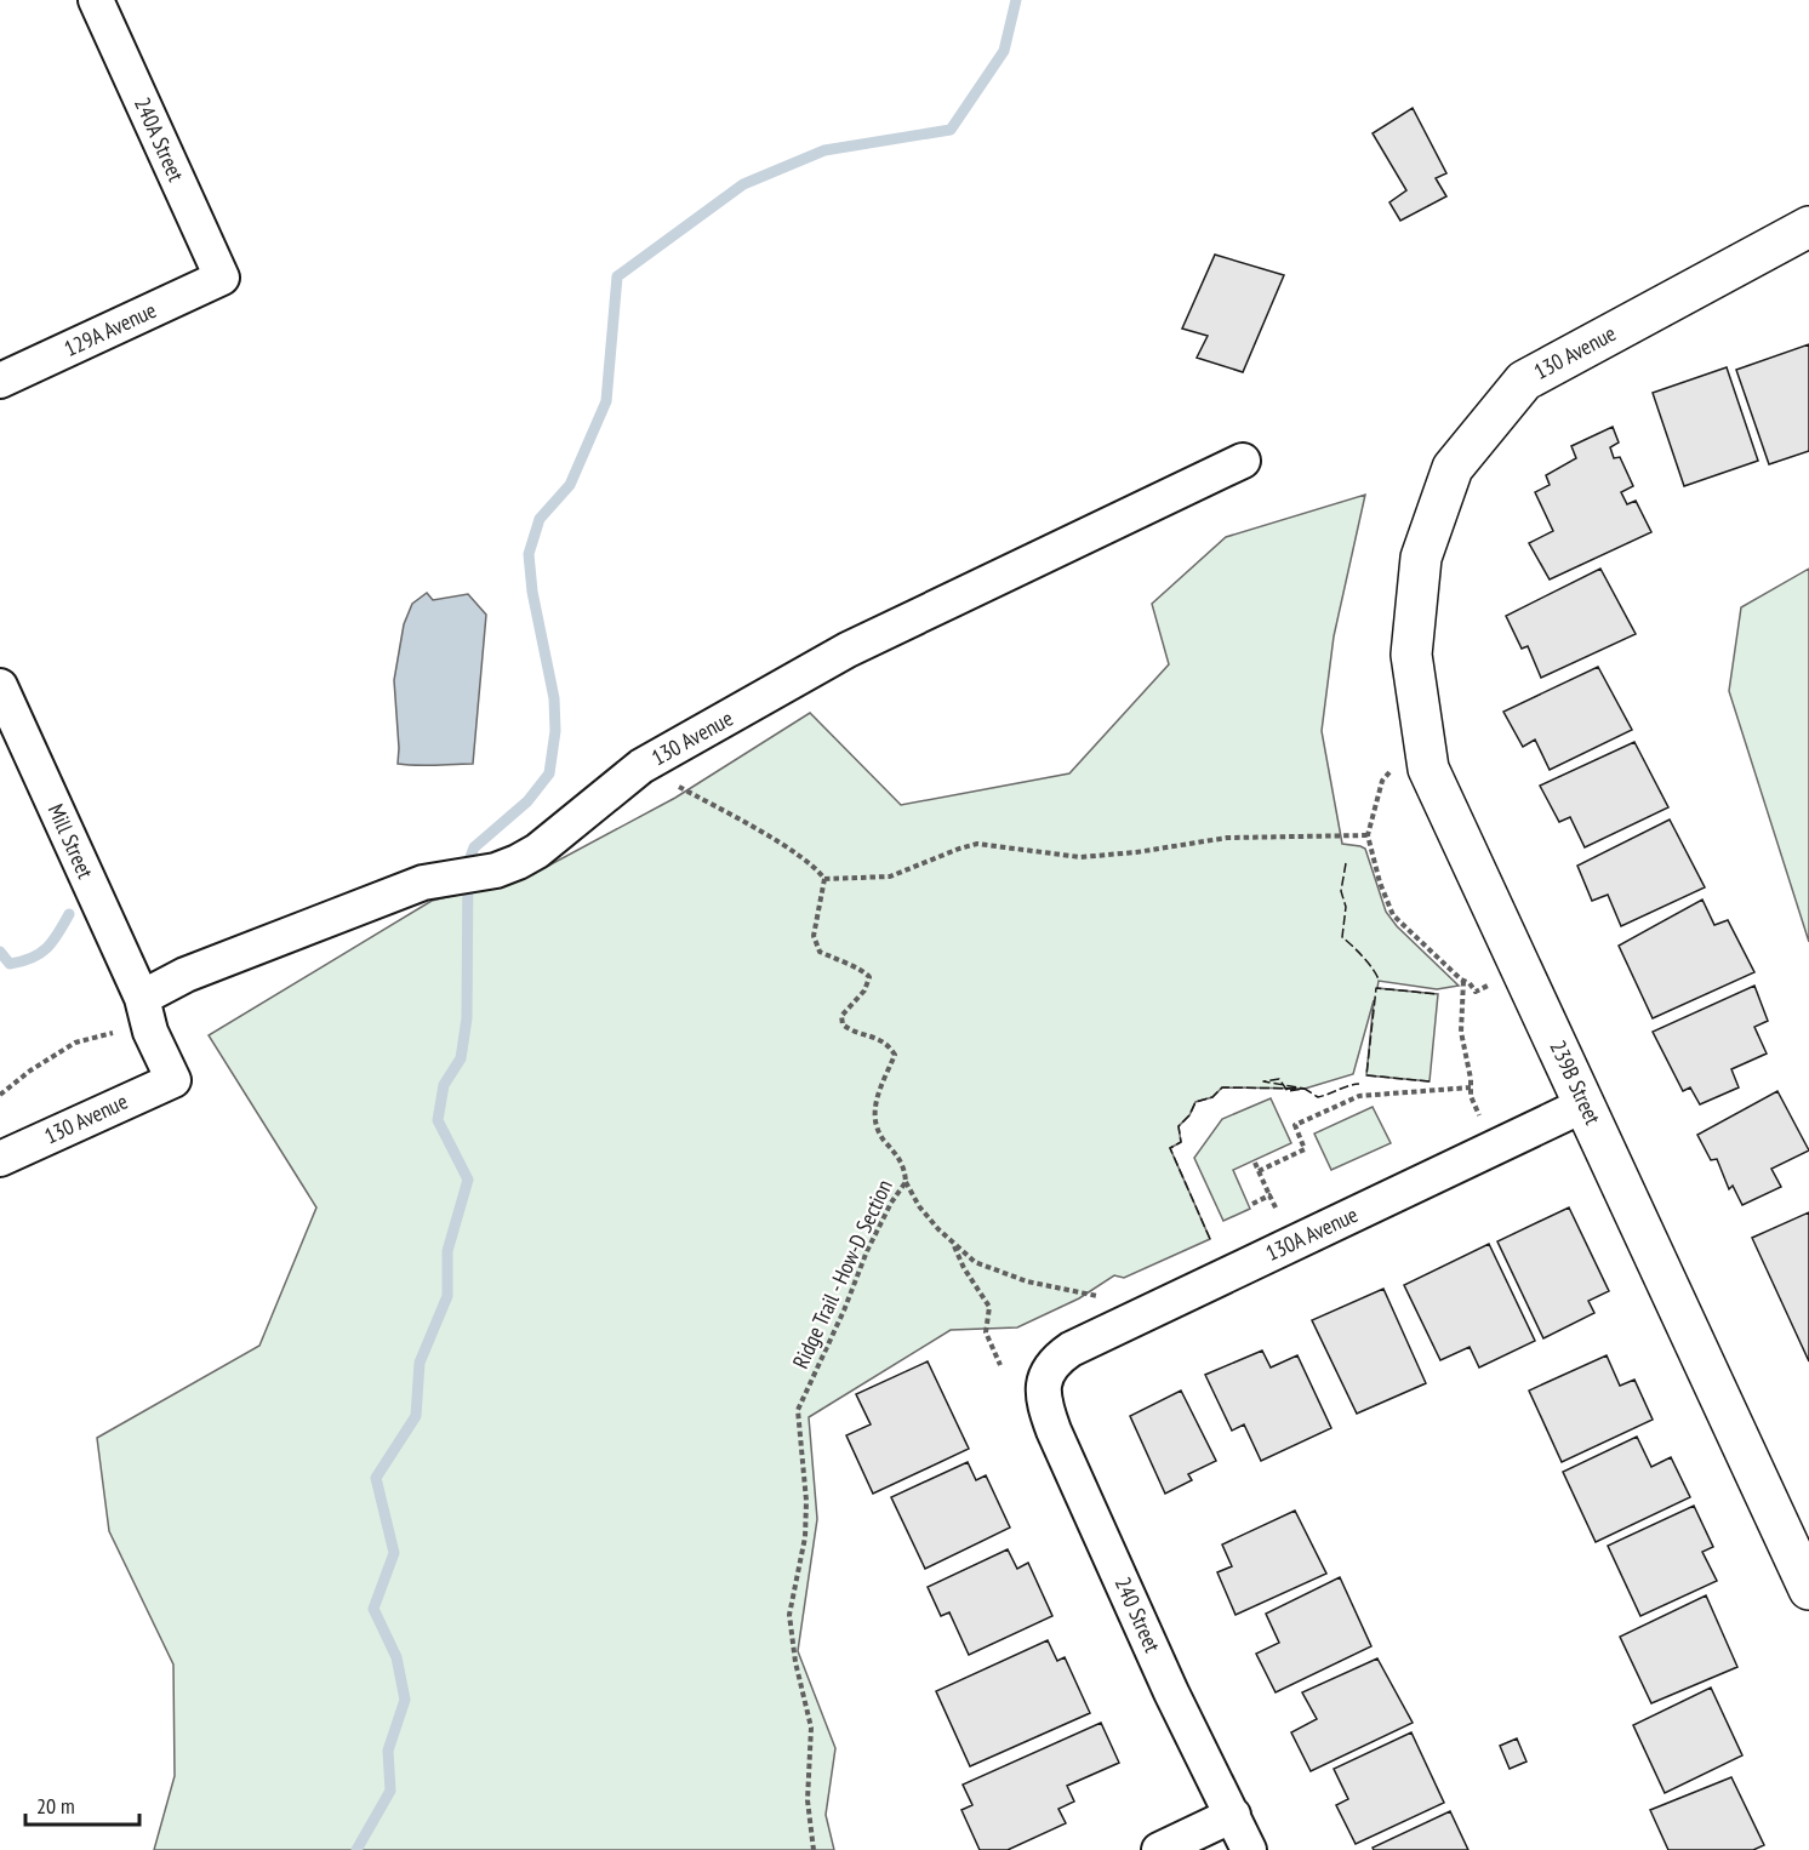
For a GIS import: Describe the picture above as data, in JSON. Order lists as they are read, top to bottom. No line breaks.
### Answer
{"streets":{"street":["240A Street","129A Avenue","130 Avenue","Mill Street","239B Street","130A Avenue","240 Street"],"path":["Ridge Trail - How-D Section"]},"crossings":[["240A Street","129A Avenue"],["130 Avenue","Mill Street"],["130 Avenue","239B Street"],["239B Street","130A Avenue"],["130A Avenue","240 Street"]],"scale_bar":"20 m"}
